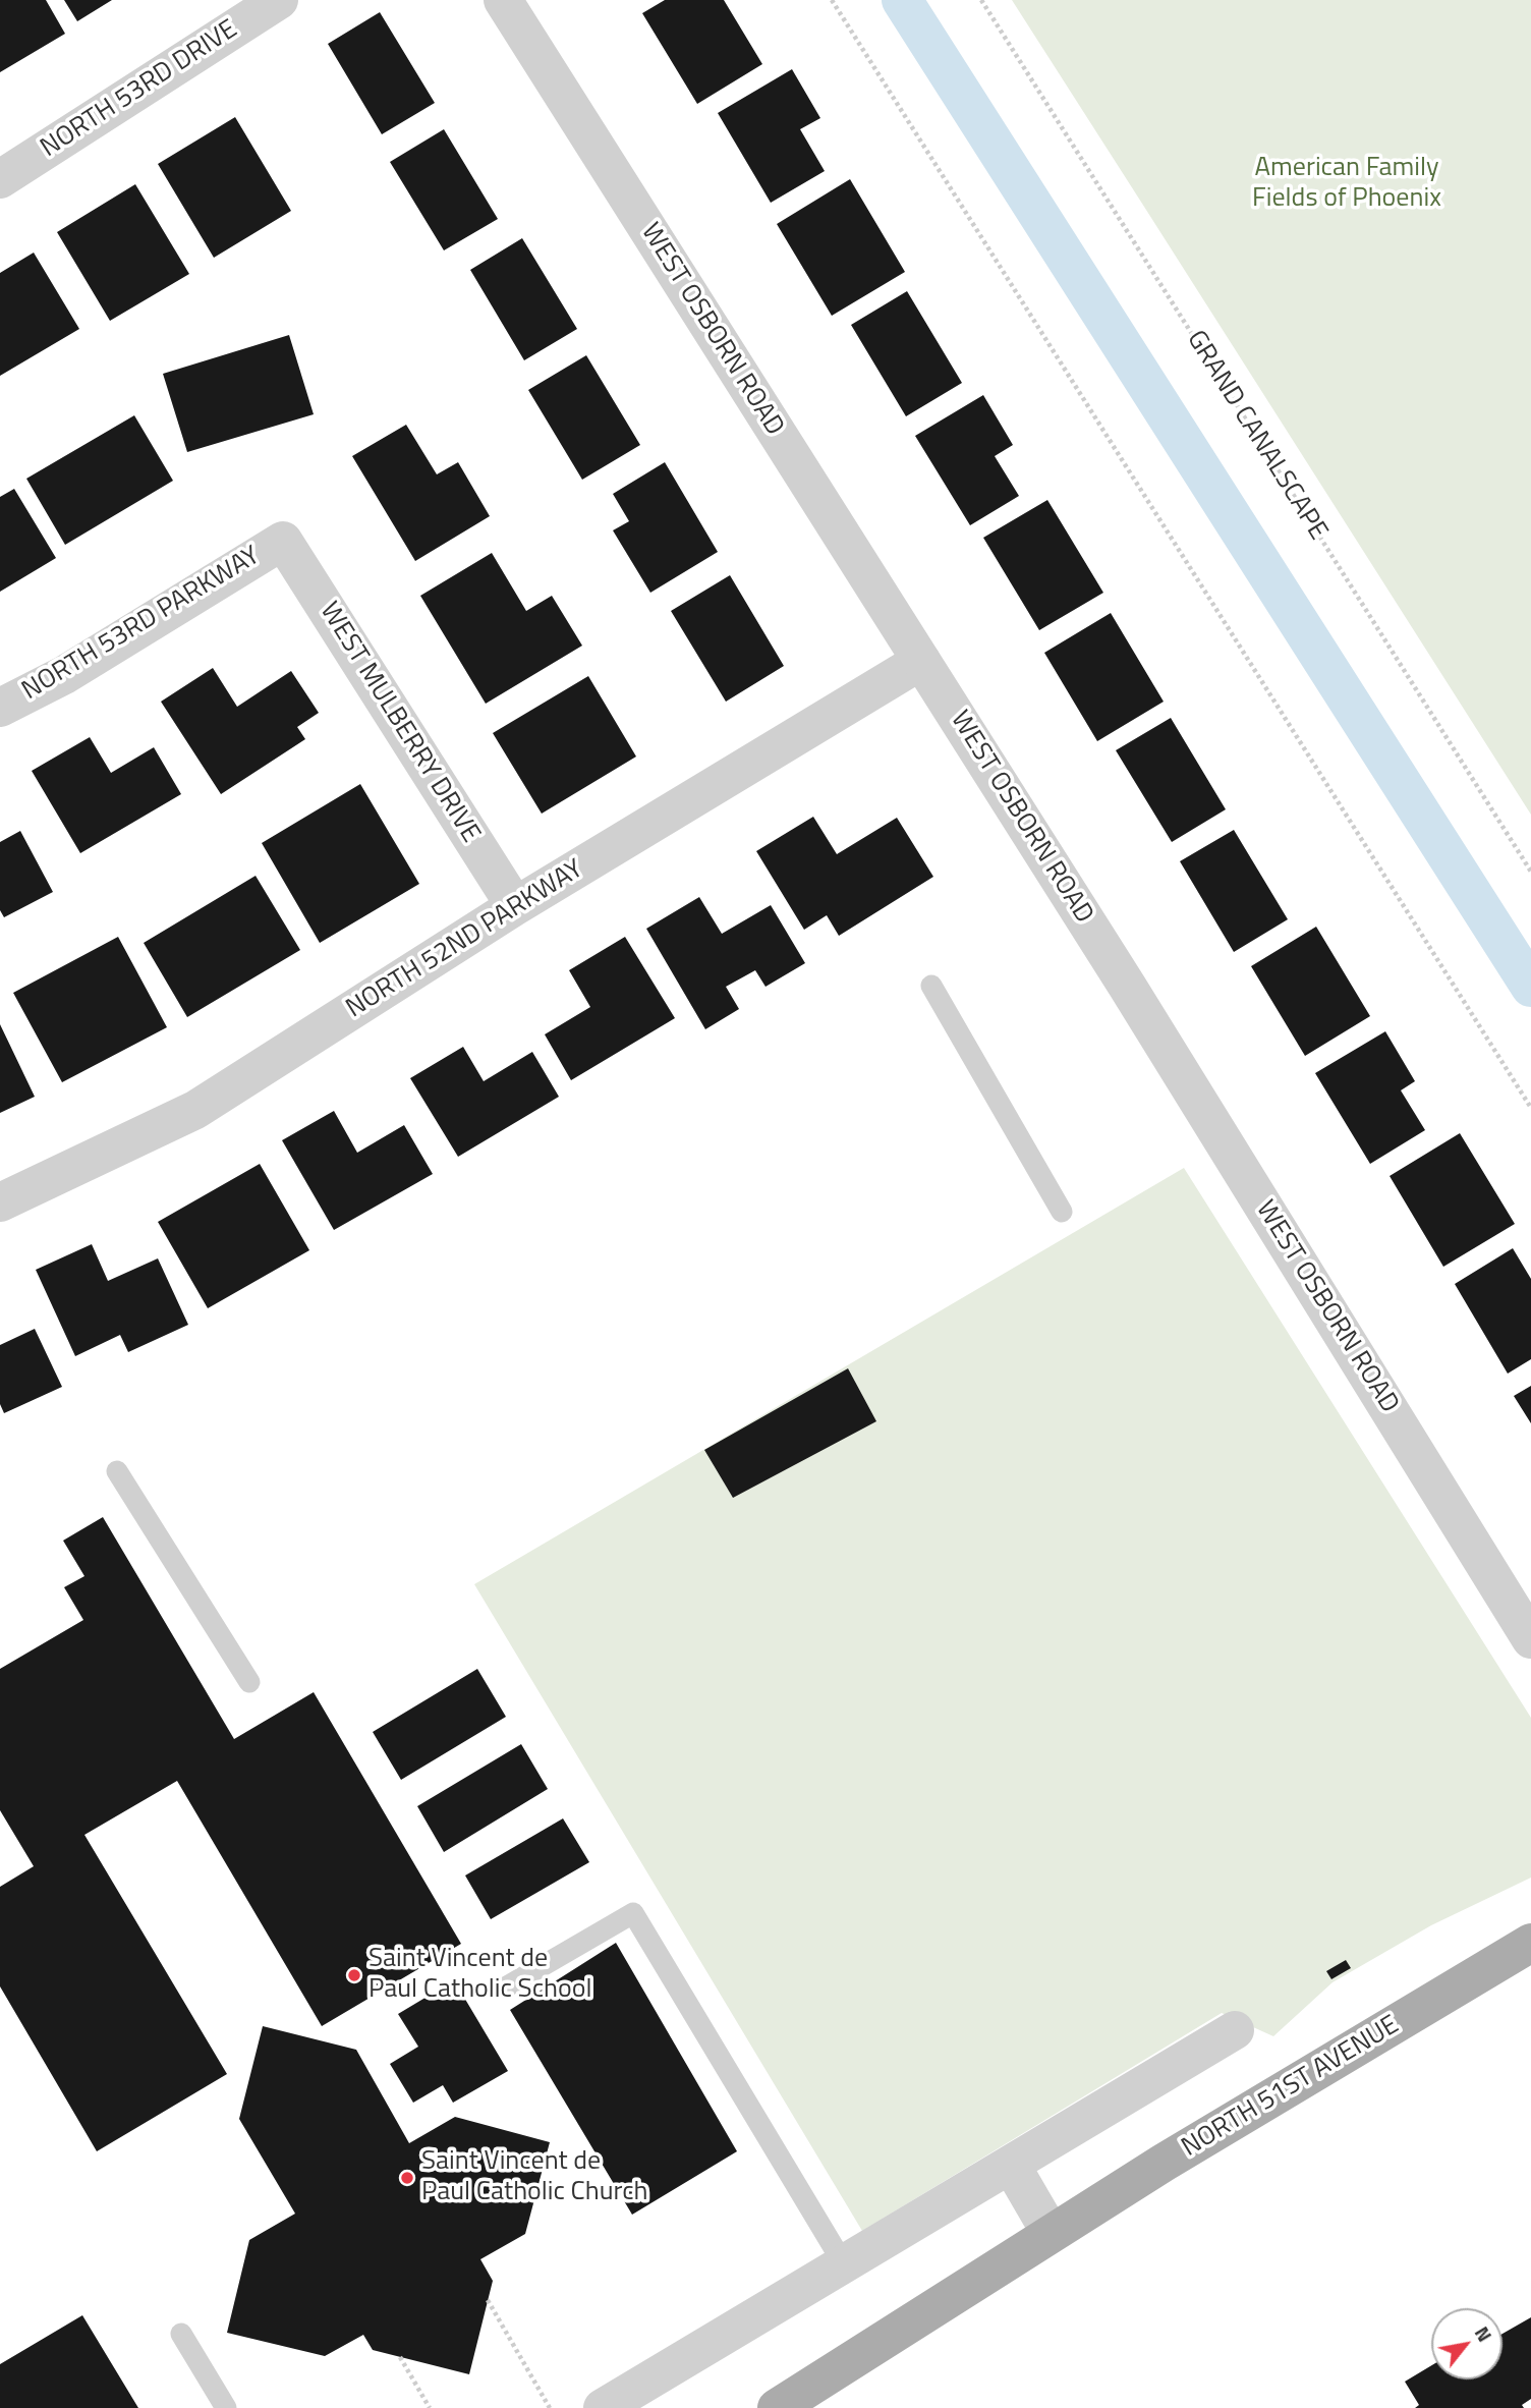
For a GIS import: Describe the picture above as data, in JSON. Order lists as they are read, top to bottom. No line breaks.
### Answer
{"streets":{"main road":["NORTH 51ST AVENUE"],"street":["NORTH 53RD DRIVE","WEST OSBORN ROAD","NORTH 53RD PARKWAY","WEST MULBERRY DRIVE","NORTH 52ND PARKWAY"],"path":["GRAND CANALSCAPE"]},"crossings":[["WEST OSBORN ROAD","NORTH 52ND PARKWAY"],["NORTH 53RD PARKWAY","WEST MULBERRY DRIVE"],["WEST MULBERRY DRIVE","NORTH 52ND PARKWAY"]],"parks":["American Family Fields of Phoenix"],"places":["Saint Vincent de Paul Catholic School","Saint Vincent de Paul Catholic Church"],"north":"top right"}
